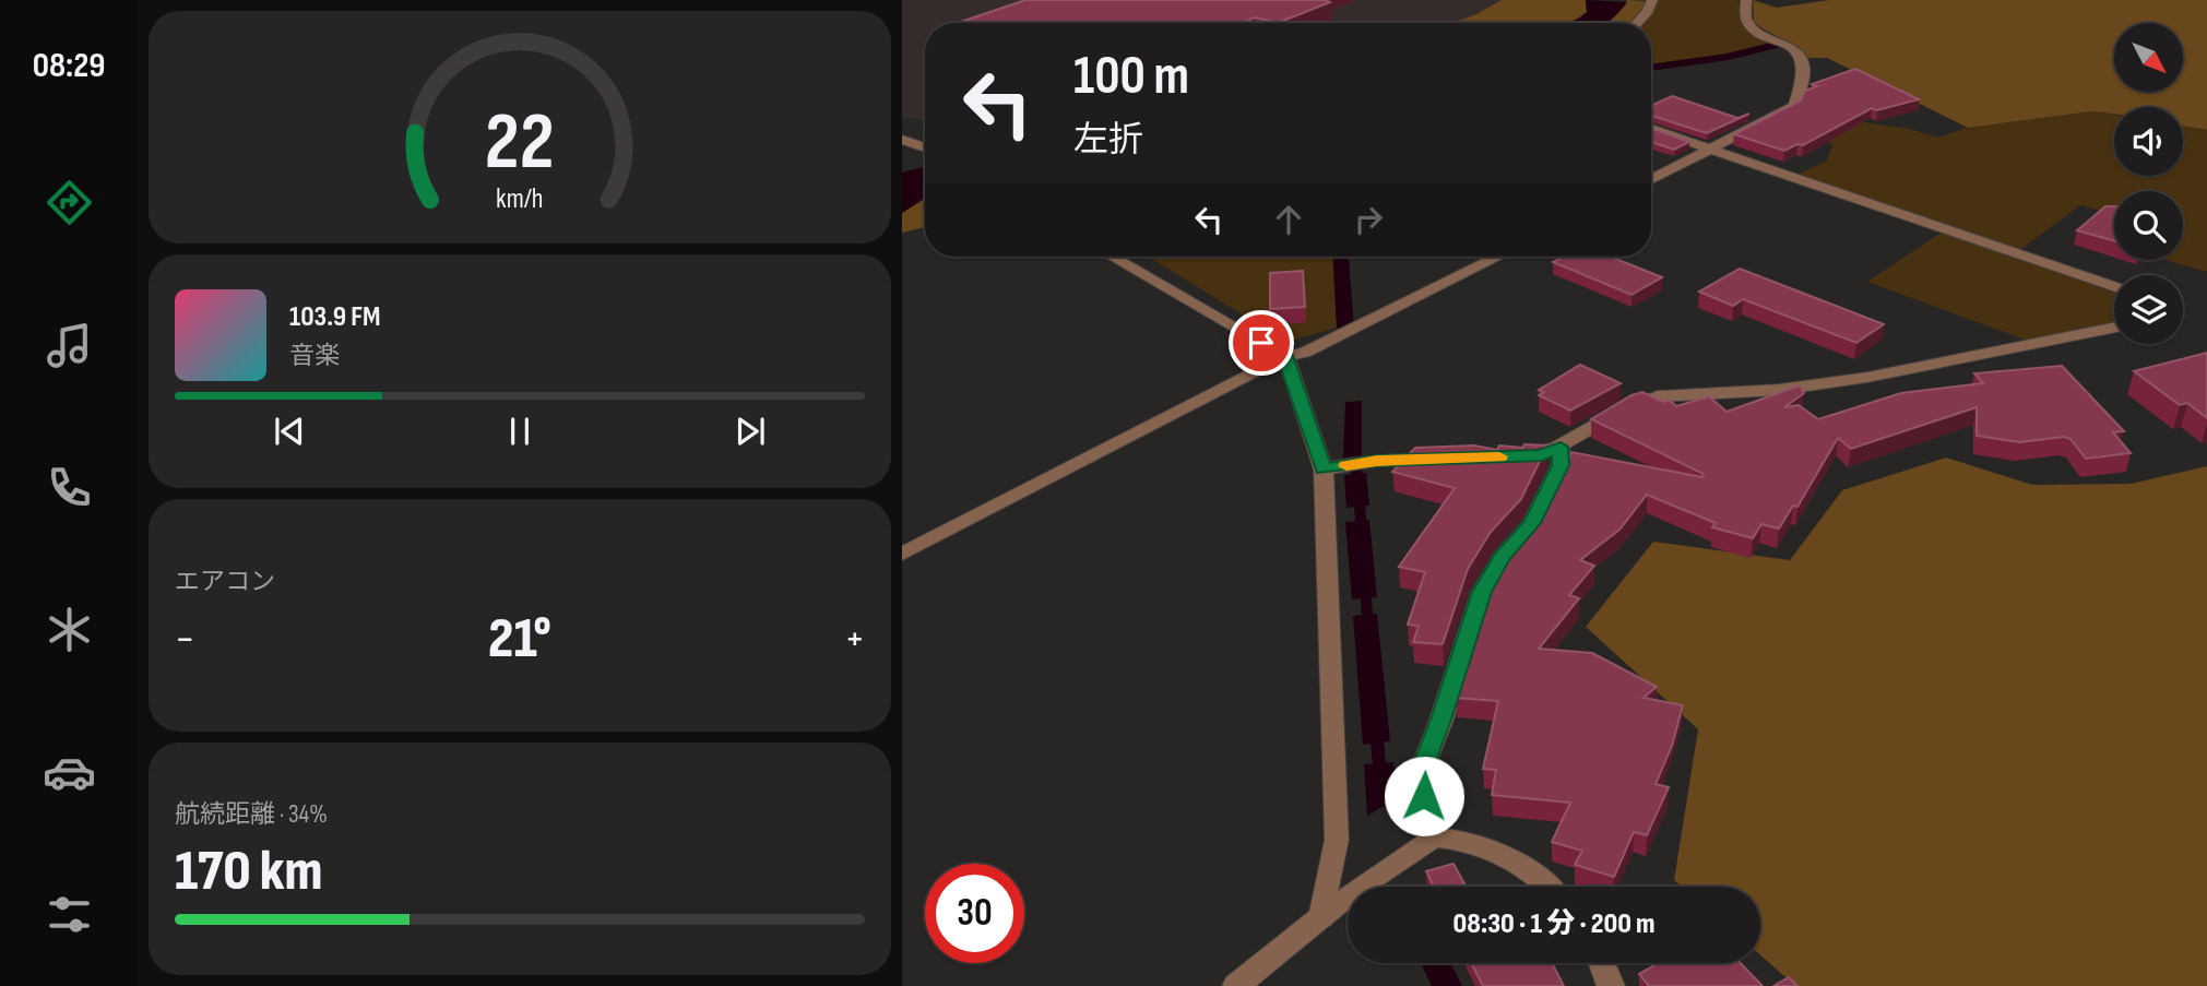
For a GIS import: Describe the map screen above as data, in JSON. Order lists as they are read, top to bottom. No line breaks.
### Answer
{"north":"bottom right","page":{"tabs":"08:29","turn":["100 m","左折"],"song":["103.9 FM","音楽"],"tile":["エアコン",["航続距離 · 34%","170 km"]],"heat":["−","21°","+"],"limit":"30","trip":"08:30 · 1 分 · 200 m","gauge":["22","km/h"]}}
